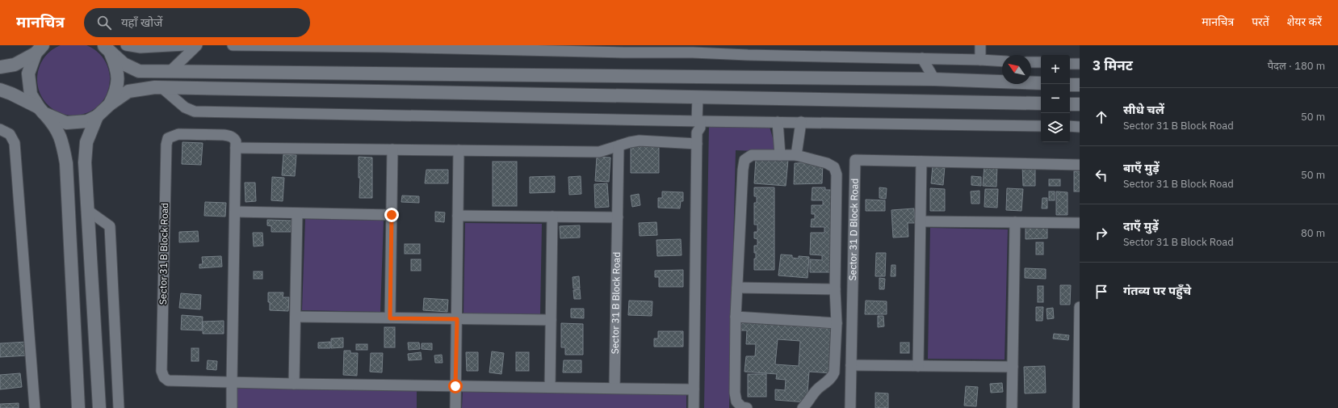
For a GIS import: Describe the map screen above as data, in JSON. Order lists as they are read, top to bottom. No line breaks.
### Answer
{"streets":{"street":["Sector 31 D Block Road","Sector 31 B Block Road"]},"north":"top left","page":{"header":"मानचित्र","search":"यहाँ खोजें","nav":["मानचित्र","परतें","शेयर करें"],"heading":["3 मिनट","पैदल · 180 m"],"map_buttons":["+","−"],"list":[["सीधे चलें","Sector 31 B Block Road","50 m"],["बाएँ मुड़ें","Sector 31 B Block Road","50 m"],["दाएँ मुड़ें","Sector 31 B Block Road","80 m"],"गंतव्य पर पहुँचे"]}}
